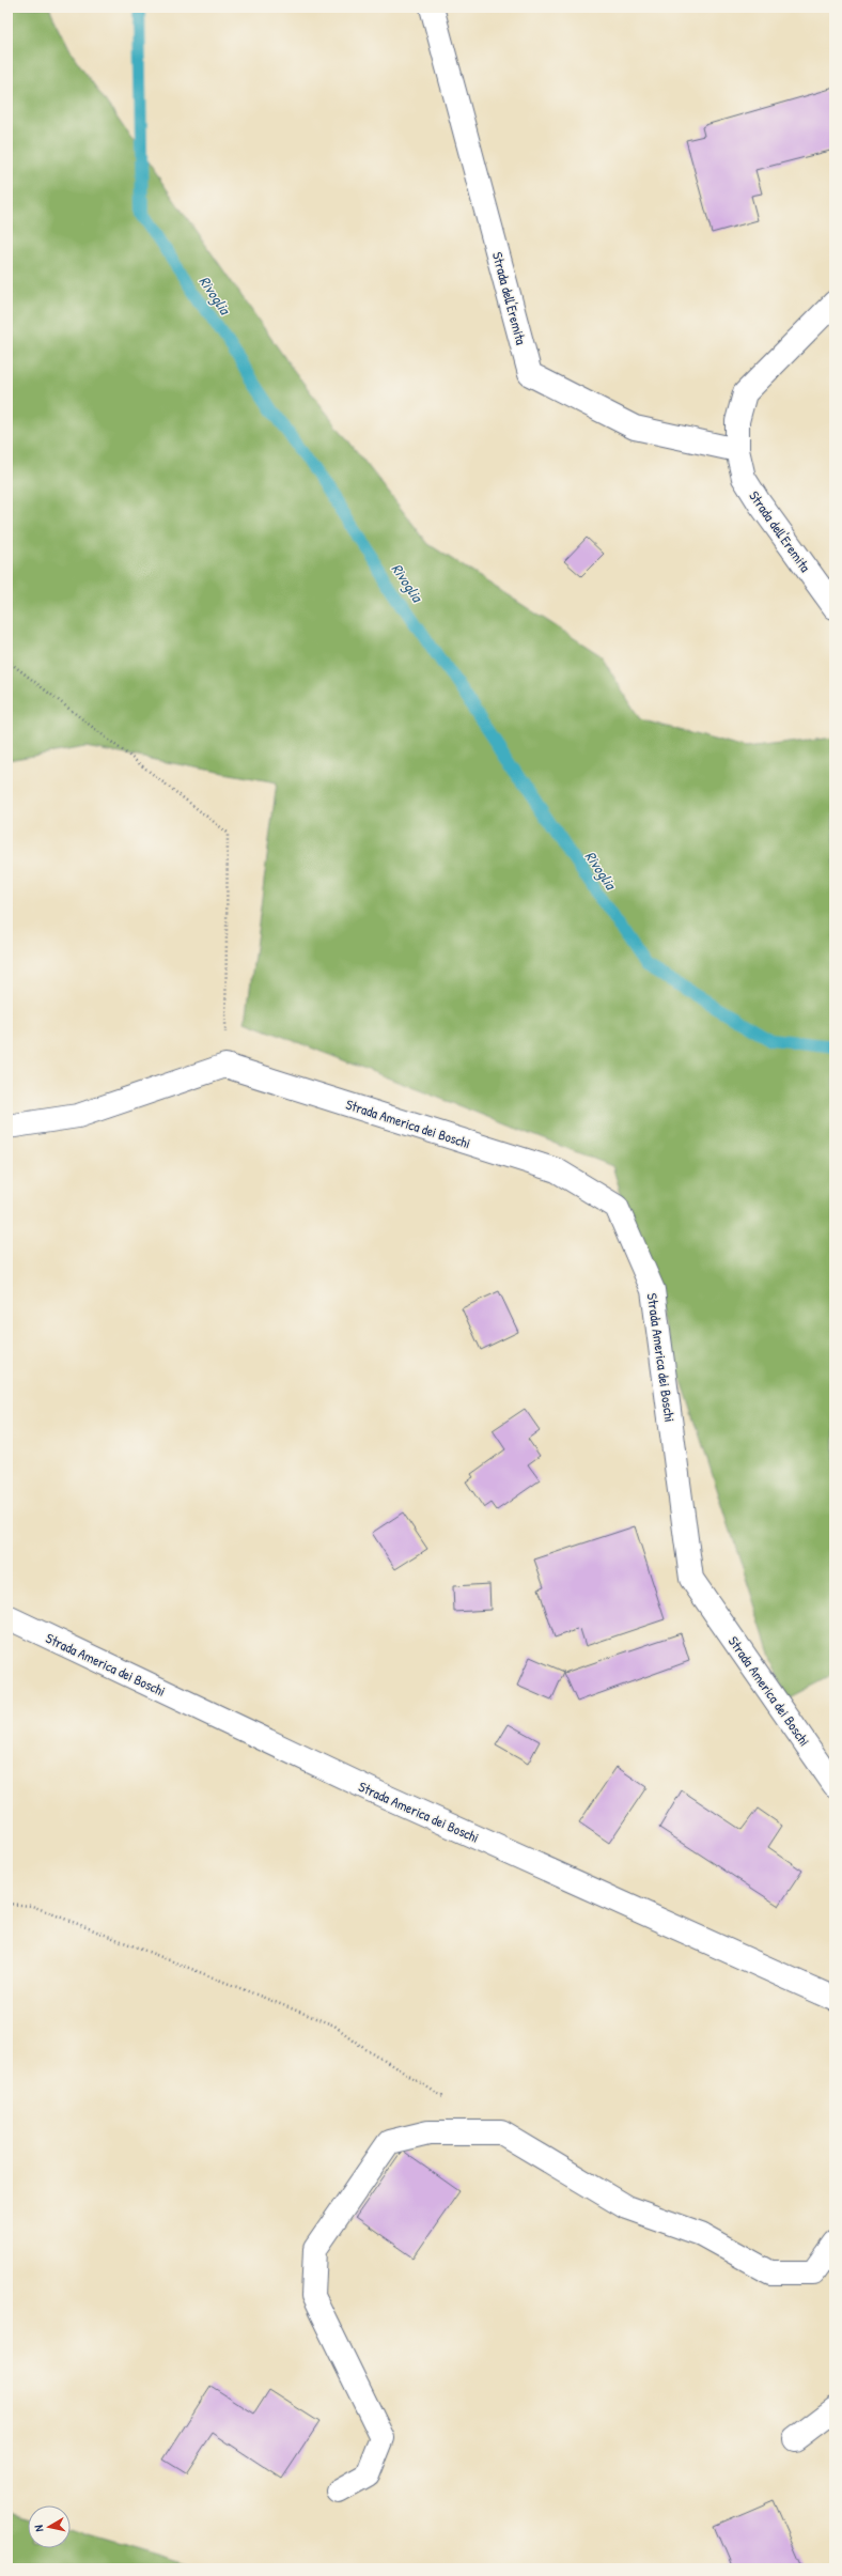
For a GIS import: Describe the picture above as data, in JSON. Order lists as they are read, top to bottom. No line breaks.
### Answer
{"streets":{"street":["Strada dell'Eremita","Strada America dei Boschi"]},"water":["Rivoglia"],"north":"left"}
